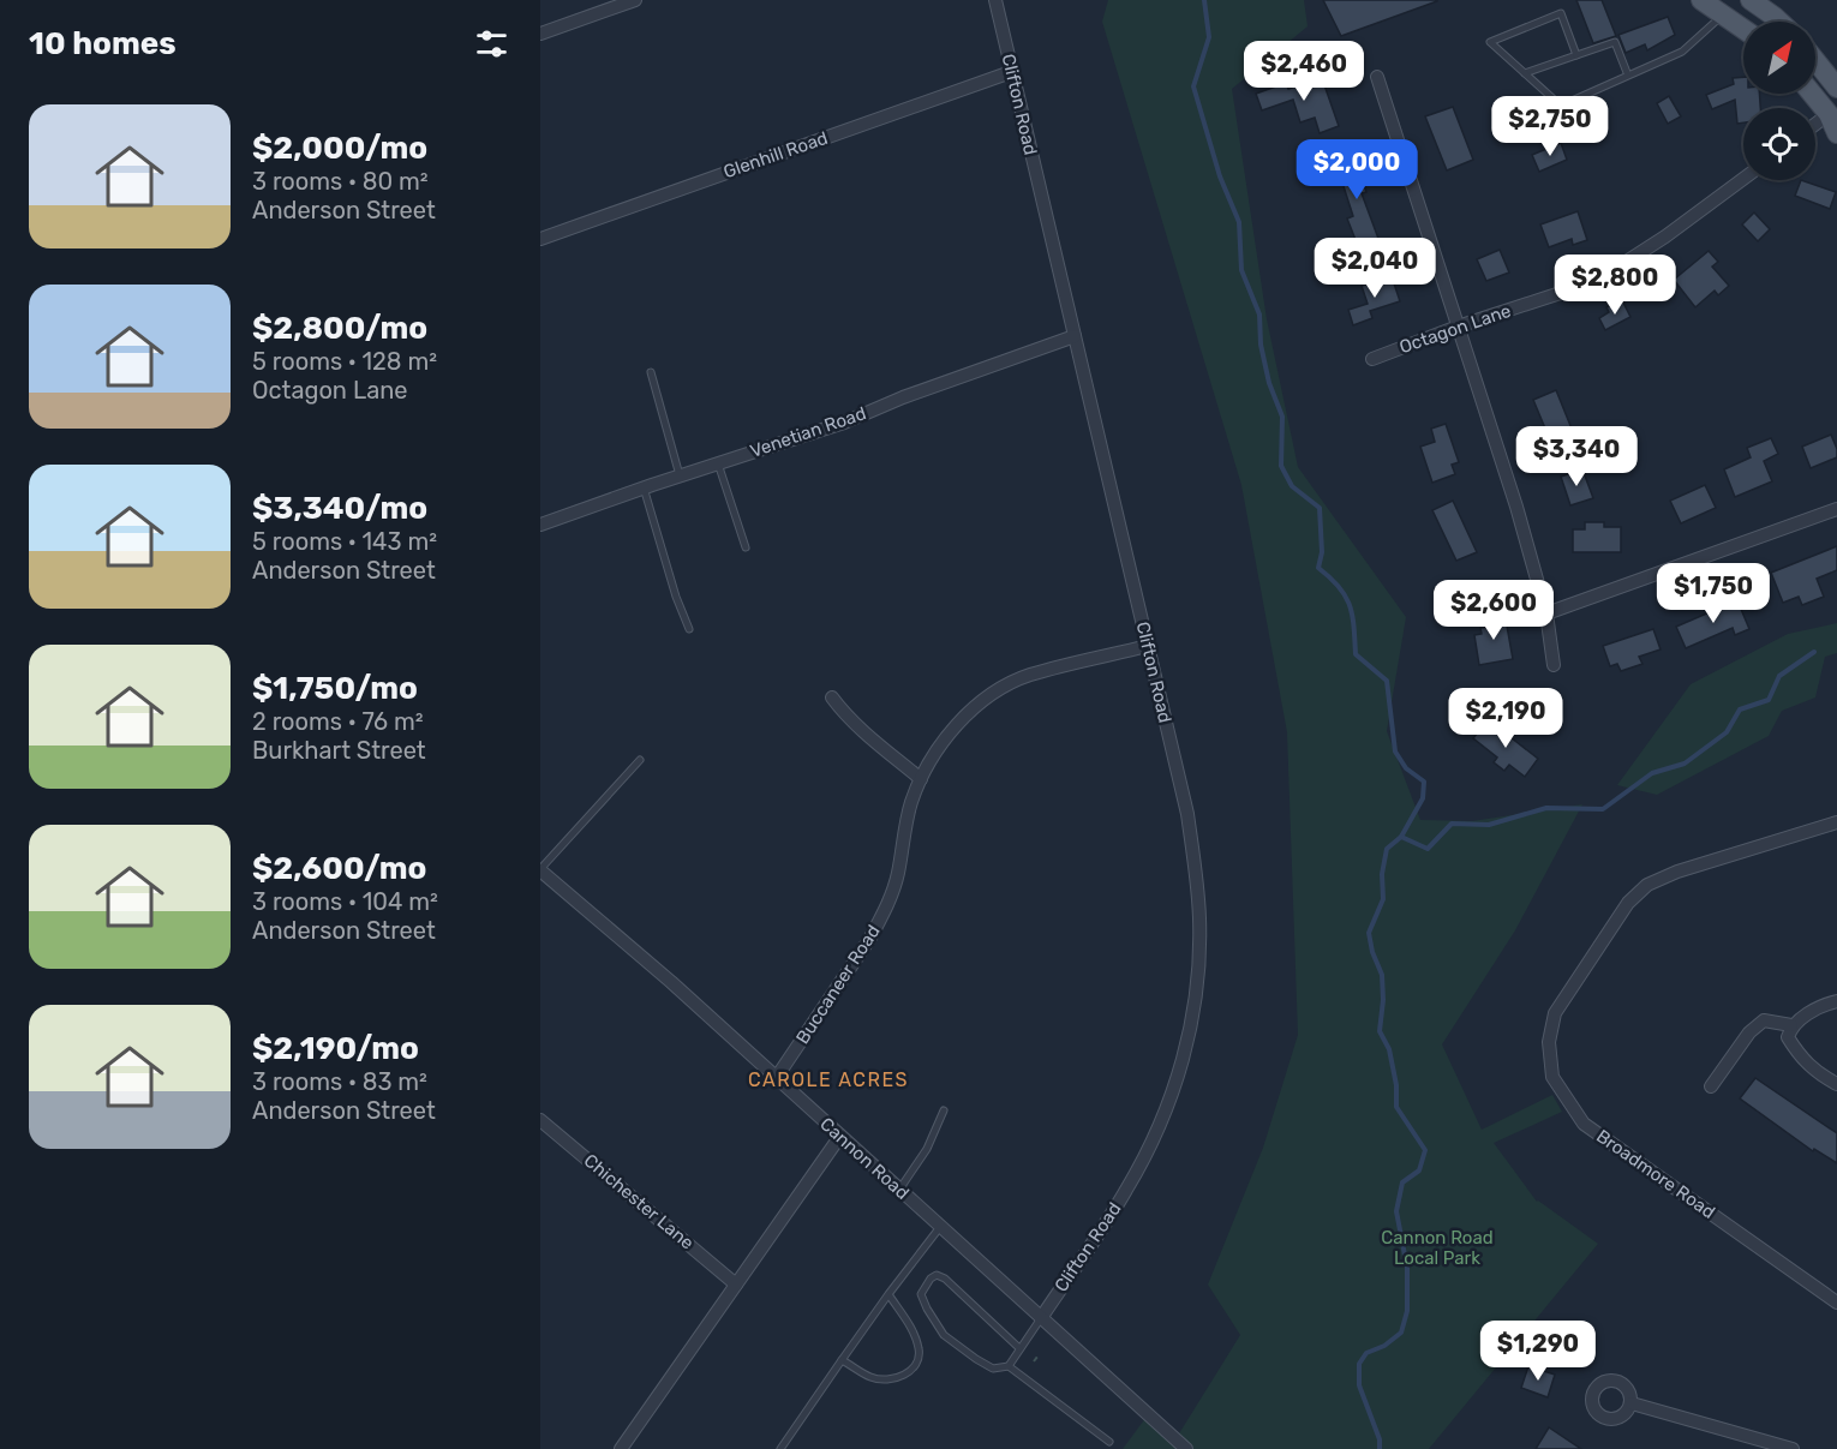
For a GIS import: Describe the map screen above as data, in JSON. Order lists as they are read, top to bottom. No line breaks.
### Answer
{"streets":{"street":["Clifton Road","Glenhill Road","Octagon Lane","Venetian Road","Buccaneer Road","Cannon Road","Broadmore Road","Chichester Lane"]},"crossings":[["Clifton Road","Glenhill Road"],["Clifton Road","Venetian Road"],["Clifton Road","Buccaneer Road"],["Clifton Road","Cannon Road"],["Buccaneer Road","Cannon Road"]],"districts":["CAROLE ACRES"],"parks":["Cannon Road Local Park"],"north":"top right","page":{"heading":"10 homes","price":["$2,460","$2,750","$2,000","$2,040","$2,800","$3,340","$1,750","$2,600","$2,190","$1,290"],"list":[{"name":"$2,000/mo","note":"3 rooms · 80 m² · Anderson Street"},{"name":"$2,800/mo","note":"5 rooms · 128 m² · Octagon Lane"},{"name":"$3,340/mo","note":"5 rooms · 143 m² · Anderson Street"},{"name":"$1,750/mo","note":"2 rooms · 76 m² · Burkhart Street"},{"name":"$2,600/mo","note":"3 rooms · 104 m² · Anderson Street"},{"name":"$2,190/mo","note":"3 rooms · 83 m² · Anderson Street"}]}}
